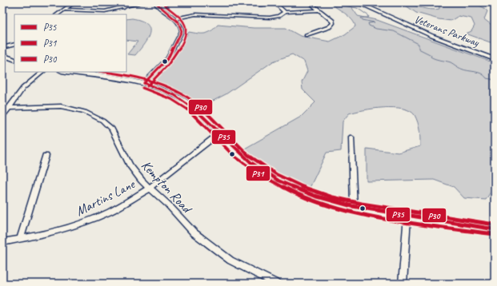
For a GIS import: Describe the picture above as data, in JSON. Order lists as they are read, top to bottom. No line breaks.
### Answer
{"streets":{"main road":["Veterans Parkway"],"street":["Kempton Road","Martins Lane"]},"crossings":[["Kempton Road","Martins Lane"]],"lines":["transit line P35","transit line P31","transit line P30"],"legend":["P35","P31","P30"]}
